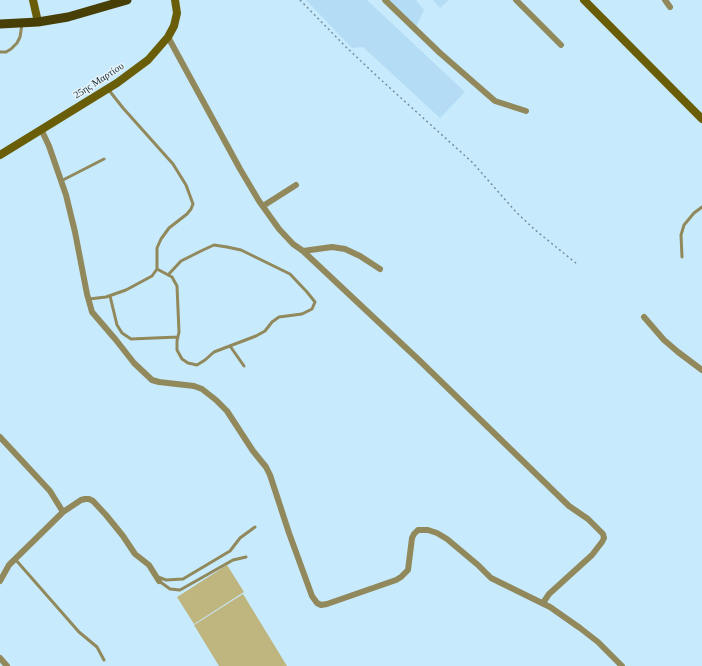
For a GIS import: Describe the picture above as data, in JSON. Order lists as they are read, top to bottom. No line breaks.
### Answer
{"streets":{"main road":["25ης Μαρτίου"]}}
